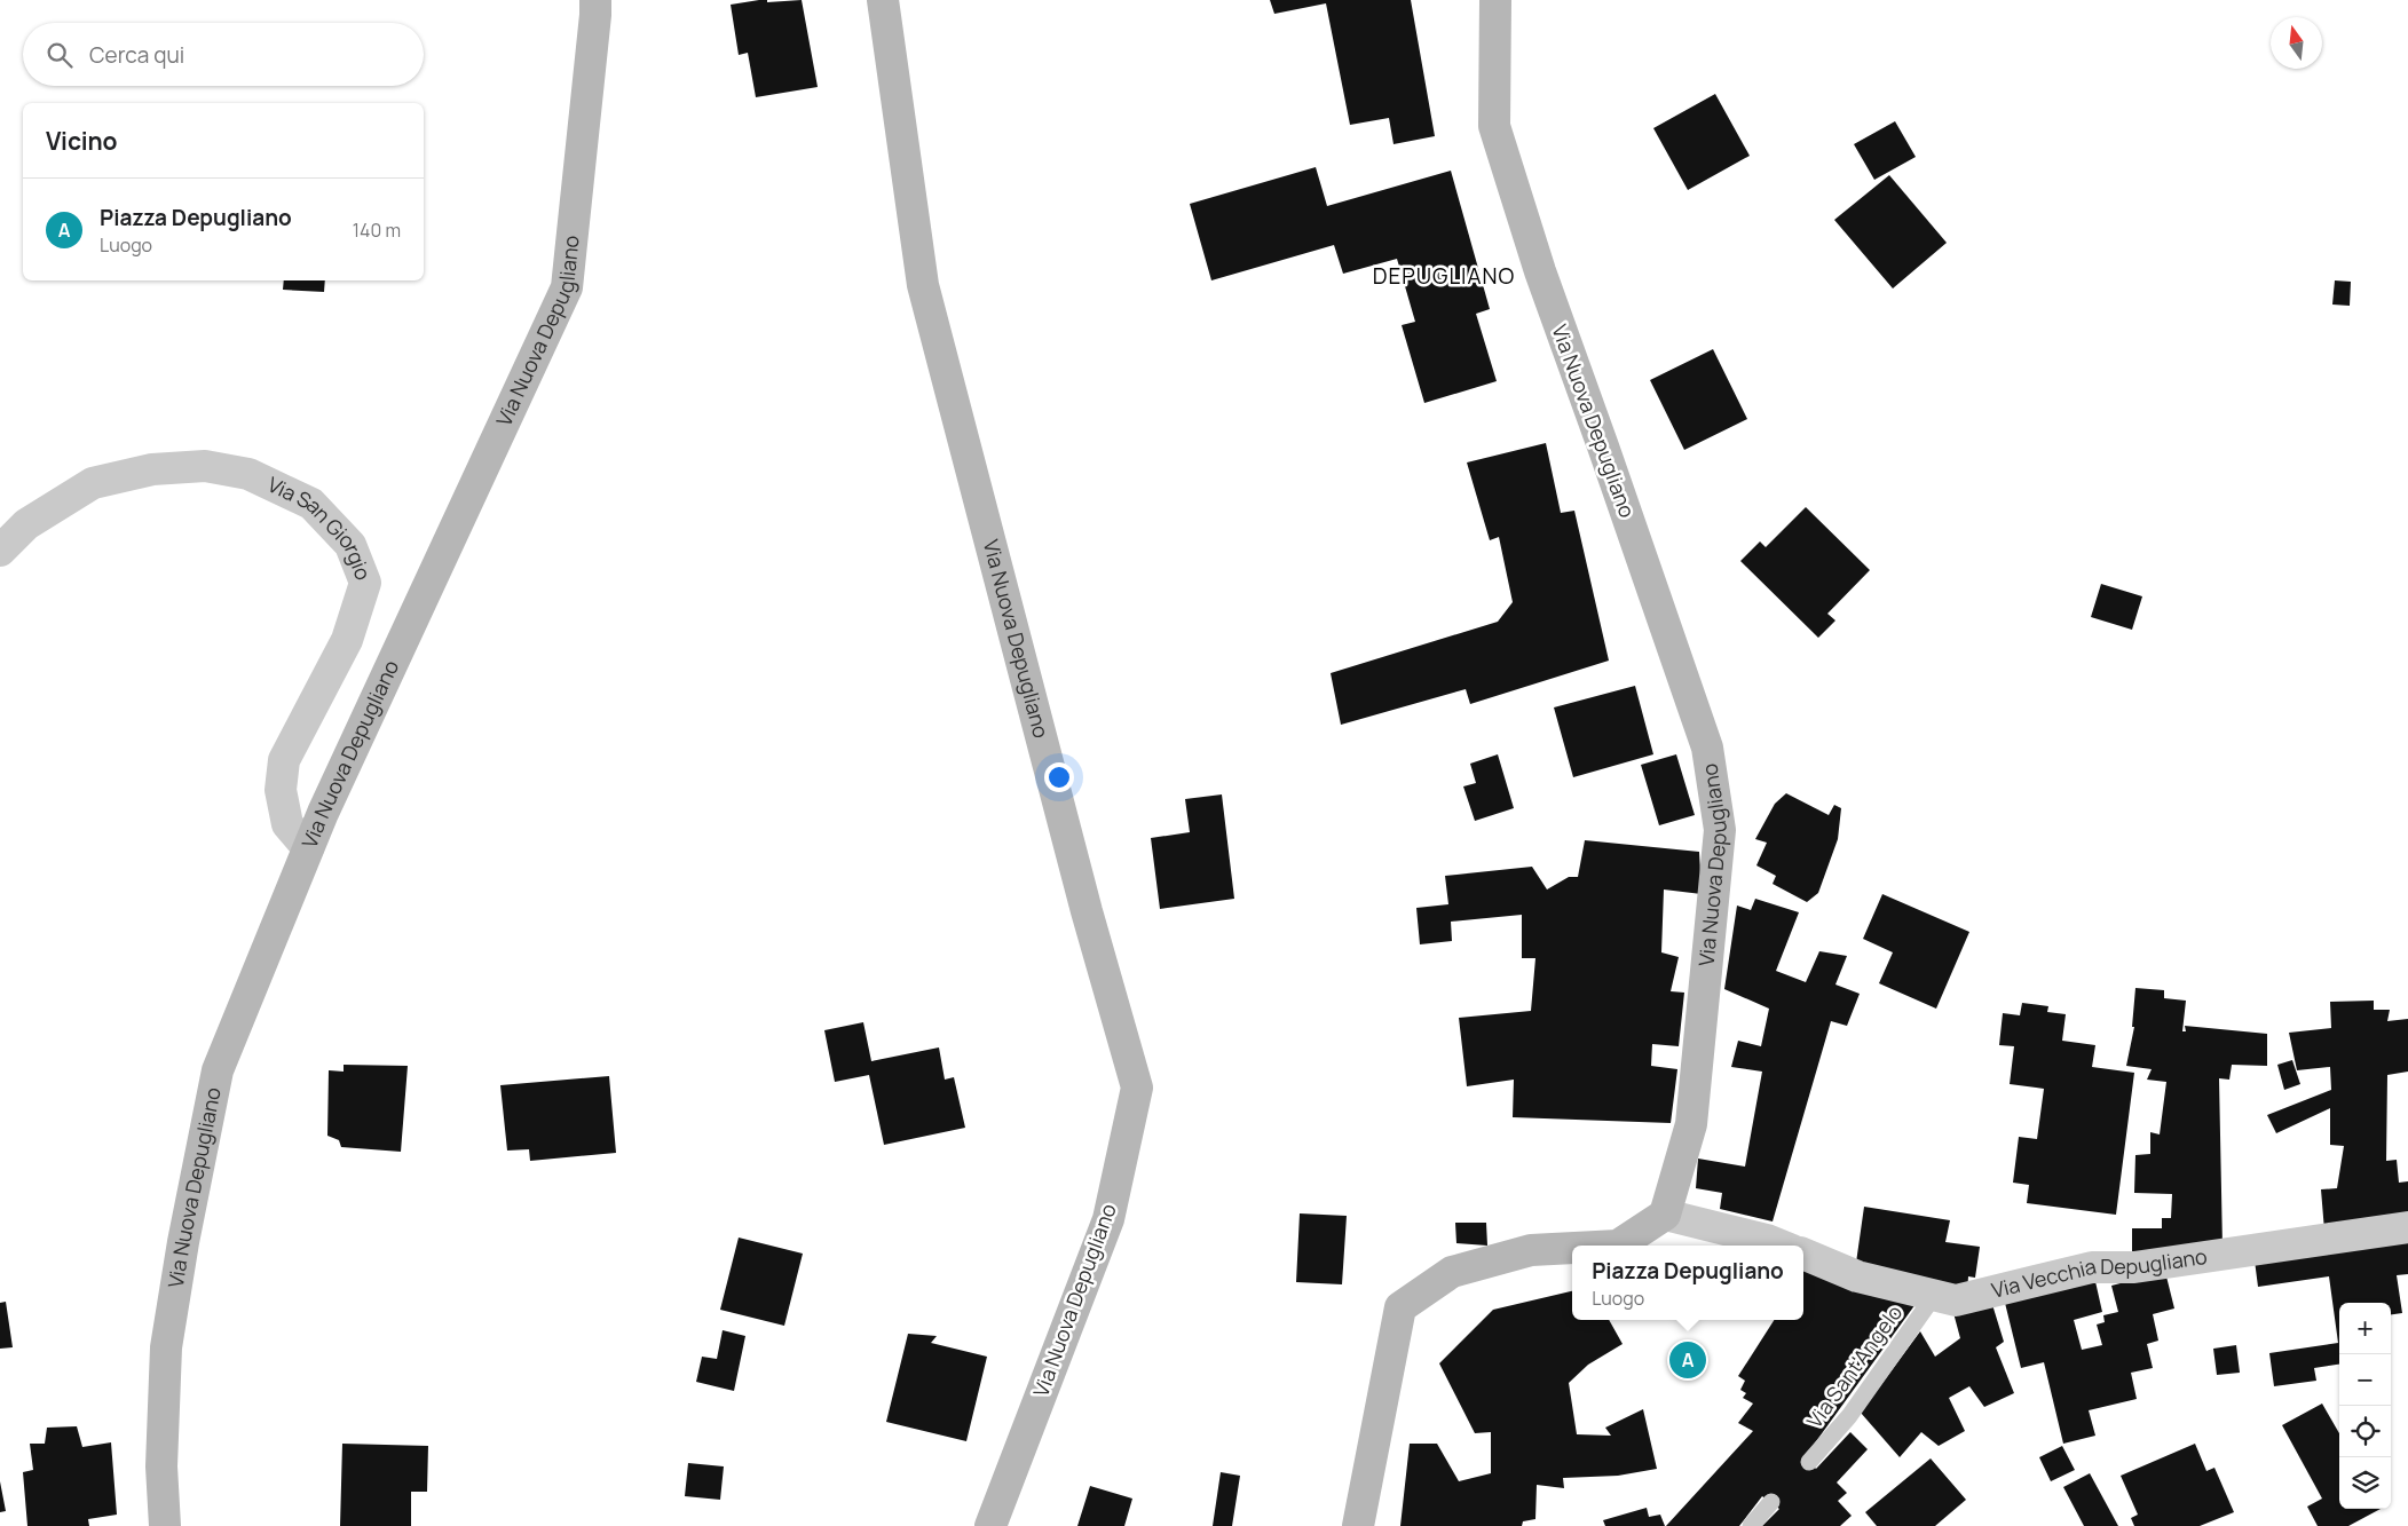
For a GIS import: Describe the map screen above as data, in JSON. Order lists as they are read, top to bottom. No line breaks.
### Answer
{"streets":{"street":["Via Nuova Depugliano","Via San Giorgio","Via Vecchia Depugliano"],"lane":["Via Sant'Angelo"]},"crossings":[["Via Nuova Depugliano","Via San Giorgio"],["Via Vecchia Depugliano","Via Sant'Angelo"]],"districts":["DEPUGLIANO"],"north":"top","page":{"search":"Cerca qui","heading":"Vicino","list":[{"mark":"A","name":"Piazza Depugliano","note":"Luogo","value":"140 m"}],"popup":["Piazza Depugliano","Luogo"],"map_buttons":["+","−"],"pins":"A"}}
